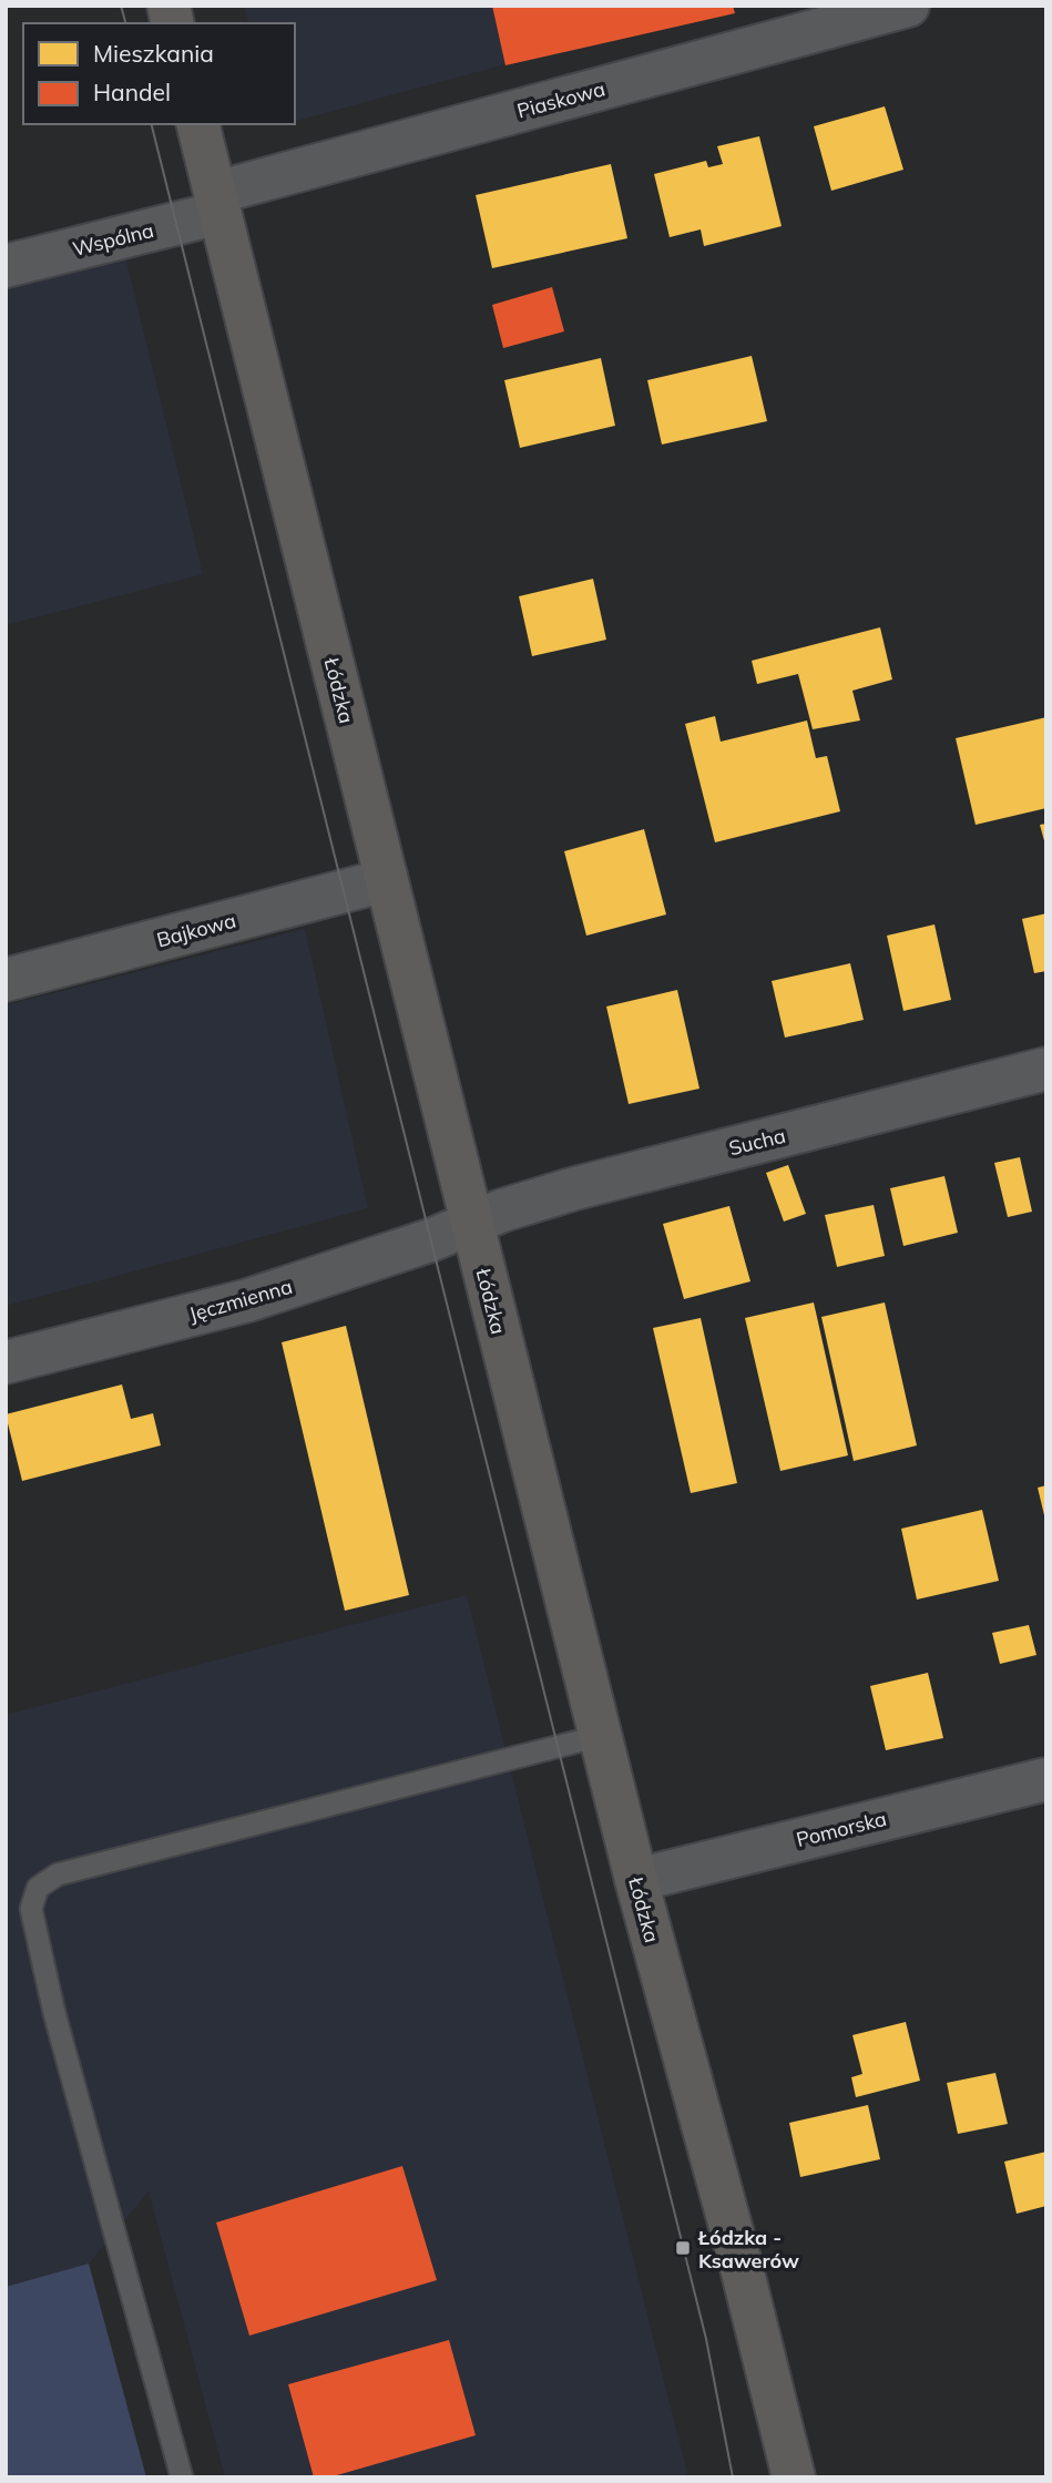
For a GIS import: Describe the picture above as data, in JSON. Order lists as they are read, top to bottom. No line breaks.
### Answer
{"streets":{"main road":["Łódzka"],"street":["Piaskowa","Wspólna","Bajkowa","Sucha","Jęczmienna","Pomorska"]},"crossings":[["Piaskowa","Wspólna"],["Piaskowa","Łódzka"],["Wspólna","Łódzka"],["Łódzka","Bajkowa"],["Łódzka","Sucha"],["Łódzka","Jęczmienna"],["Łódzka","Pomorska"],["Sucha","Jęczmienna"]],"places":{"transit":["Łódzka - Ksawerów"]},"legend":["Mieszkania","Handel"]}
